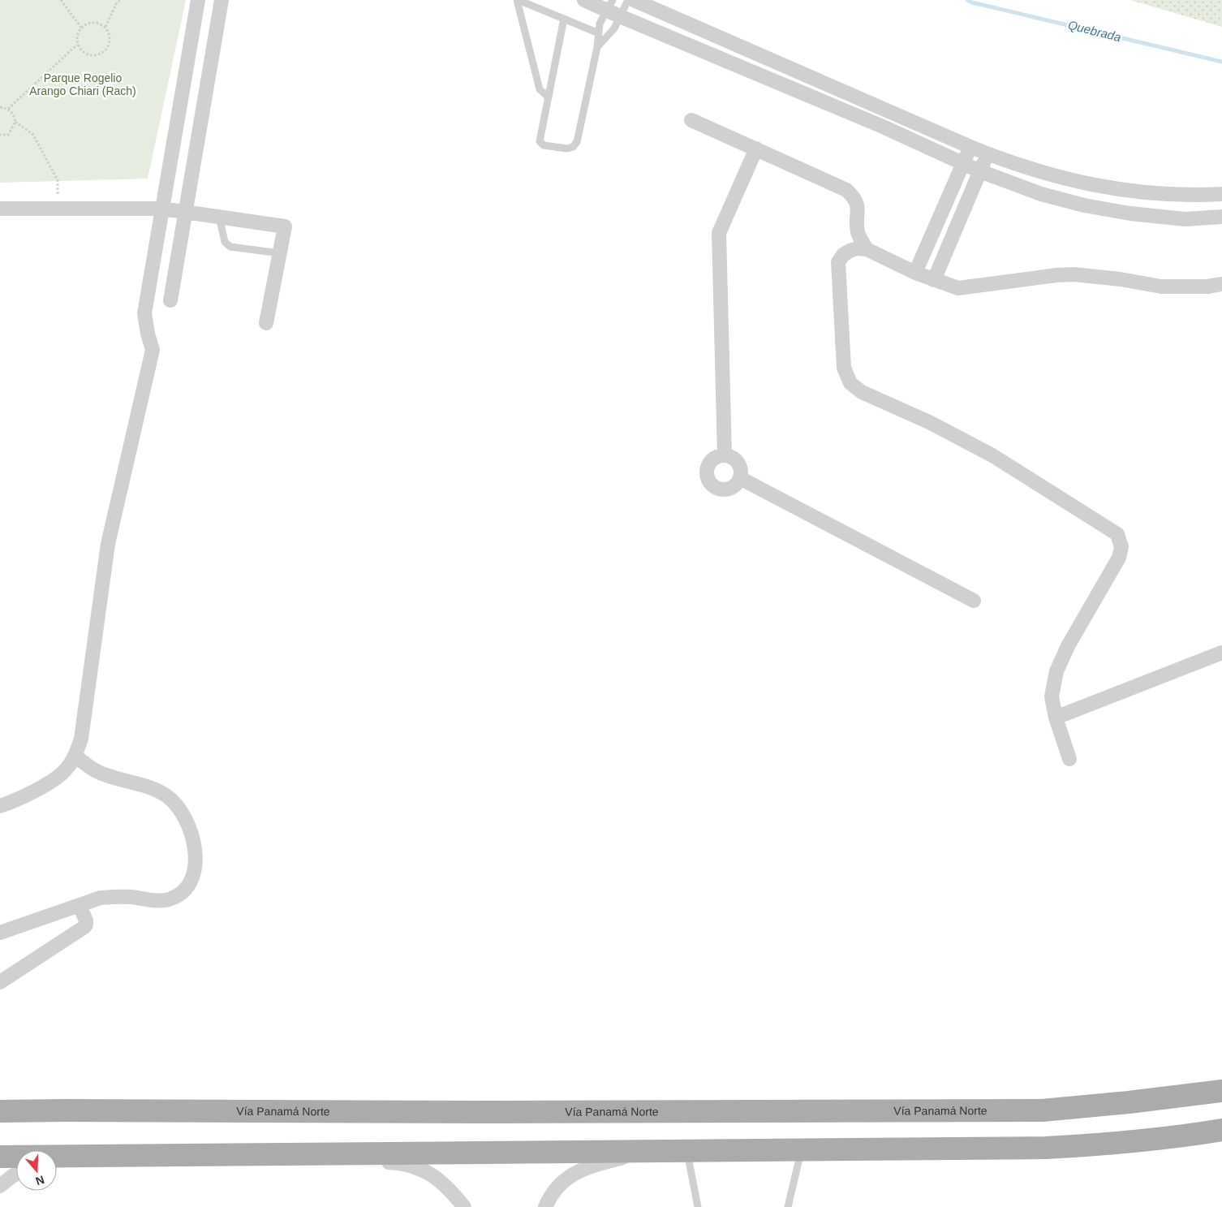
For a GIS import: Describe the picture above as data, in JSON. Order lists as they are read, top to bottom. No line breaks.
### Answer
{"streets":{"main road":["Vía Panamá Norte"]},"water":["Quebrada"],"parks":["Parque Rogelio Arango Chiari (Rach)"],"north":"bottom"}
